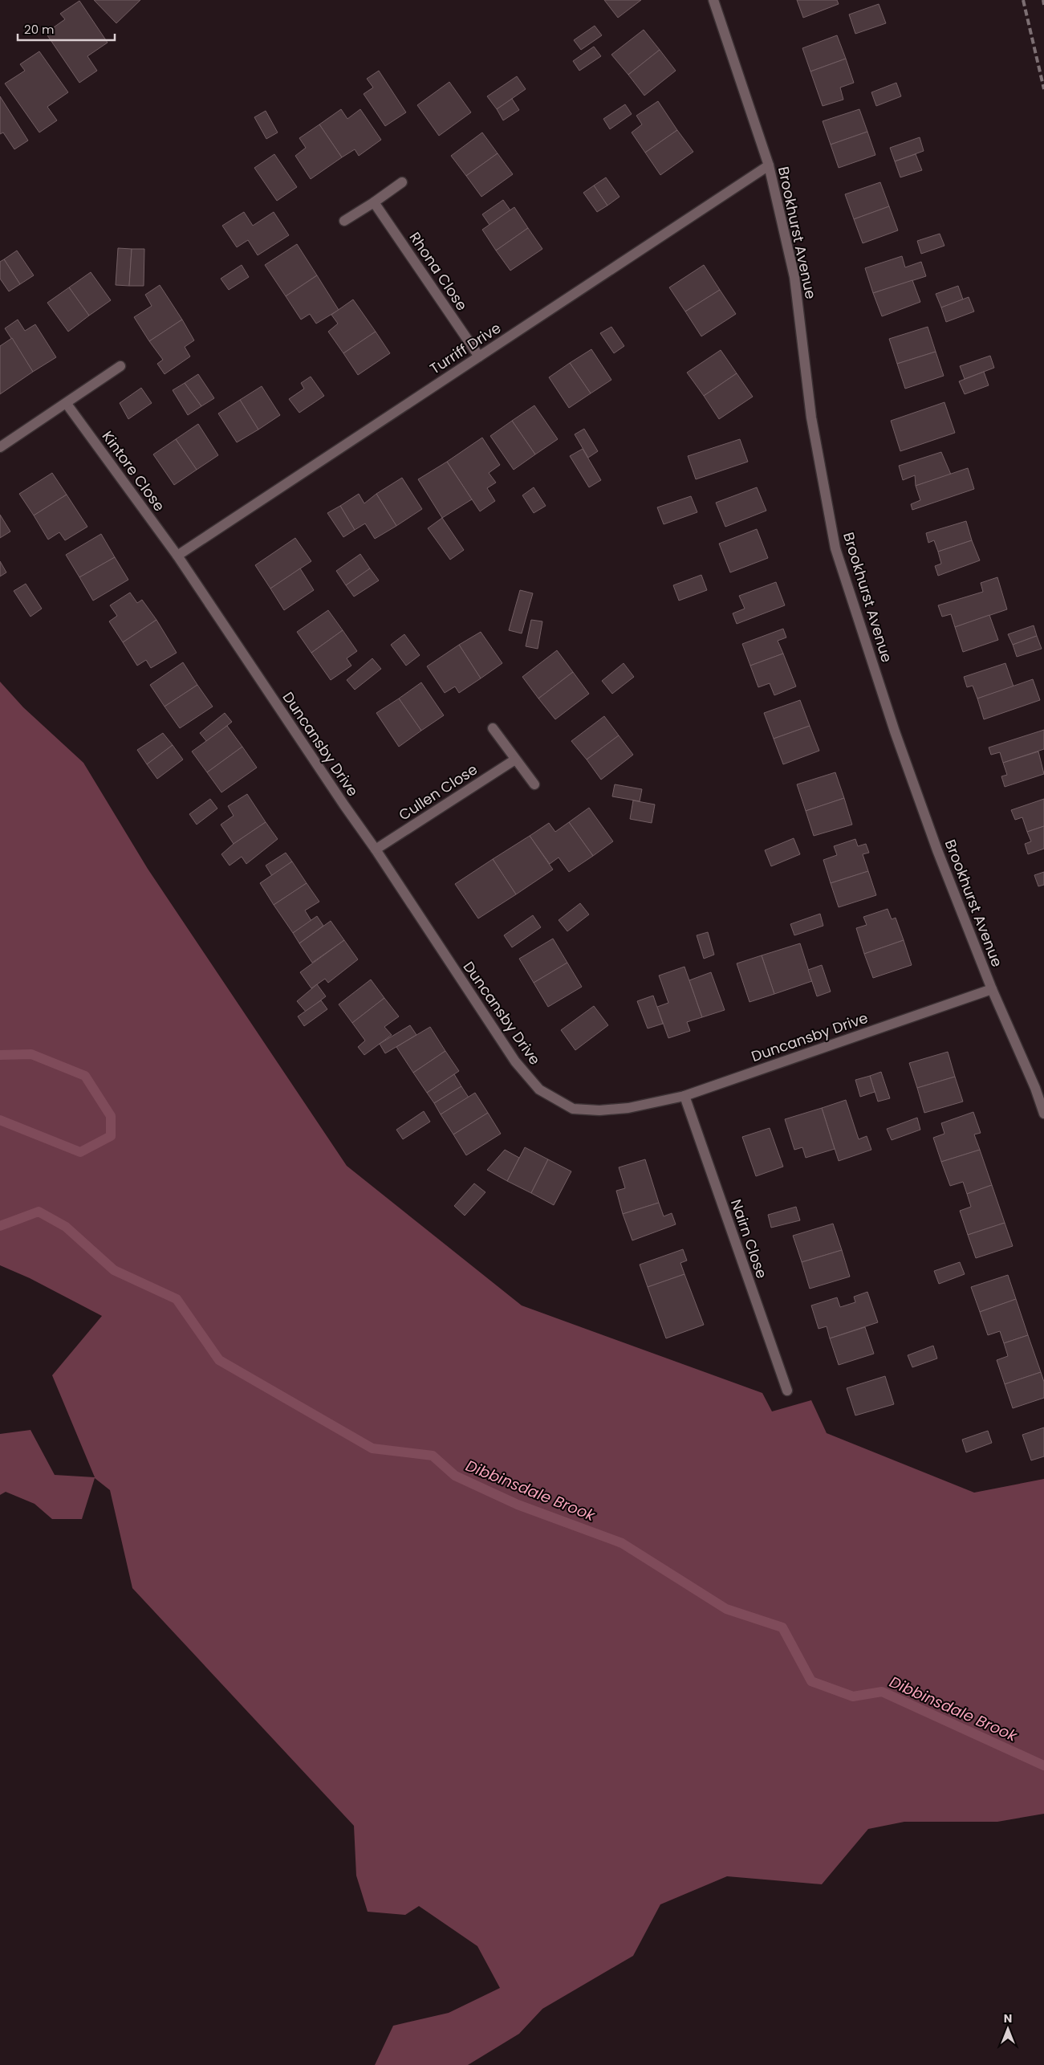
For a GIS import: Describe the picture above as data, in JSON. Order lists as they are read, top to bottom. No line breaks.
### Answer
{"streets":{"street":["Brookhurst Avenue","Rhona Close","Turriff Drive","Kintore Close","Duncansby Drive","Cullen Close","Nairn Close"]},"crossings":[["Brookhurst Avenue","Turriff Drive"],["Brookhurst Avenue","Duncansby Drive"],["Rhona Close","Turriff Drive"],["Turriff Drive","Kintore Close"],["Turriff Drive","Duncansby Drive"],["Kintore Close","Duncansby Drive"],["Duncansby Drive","Cullen Close"],["Duncansby Drive","Nairn Close"]],"water":["Dibbinsdale Brook"],"scale_bar":"20 m","north":"top"}
